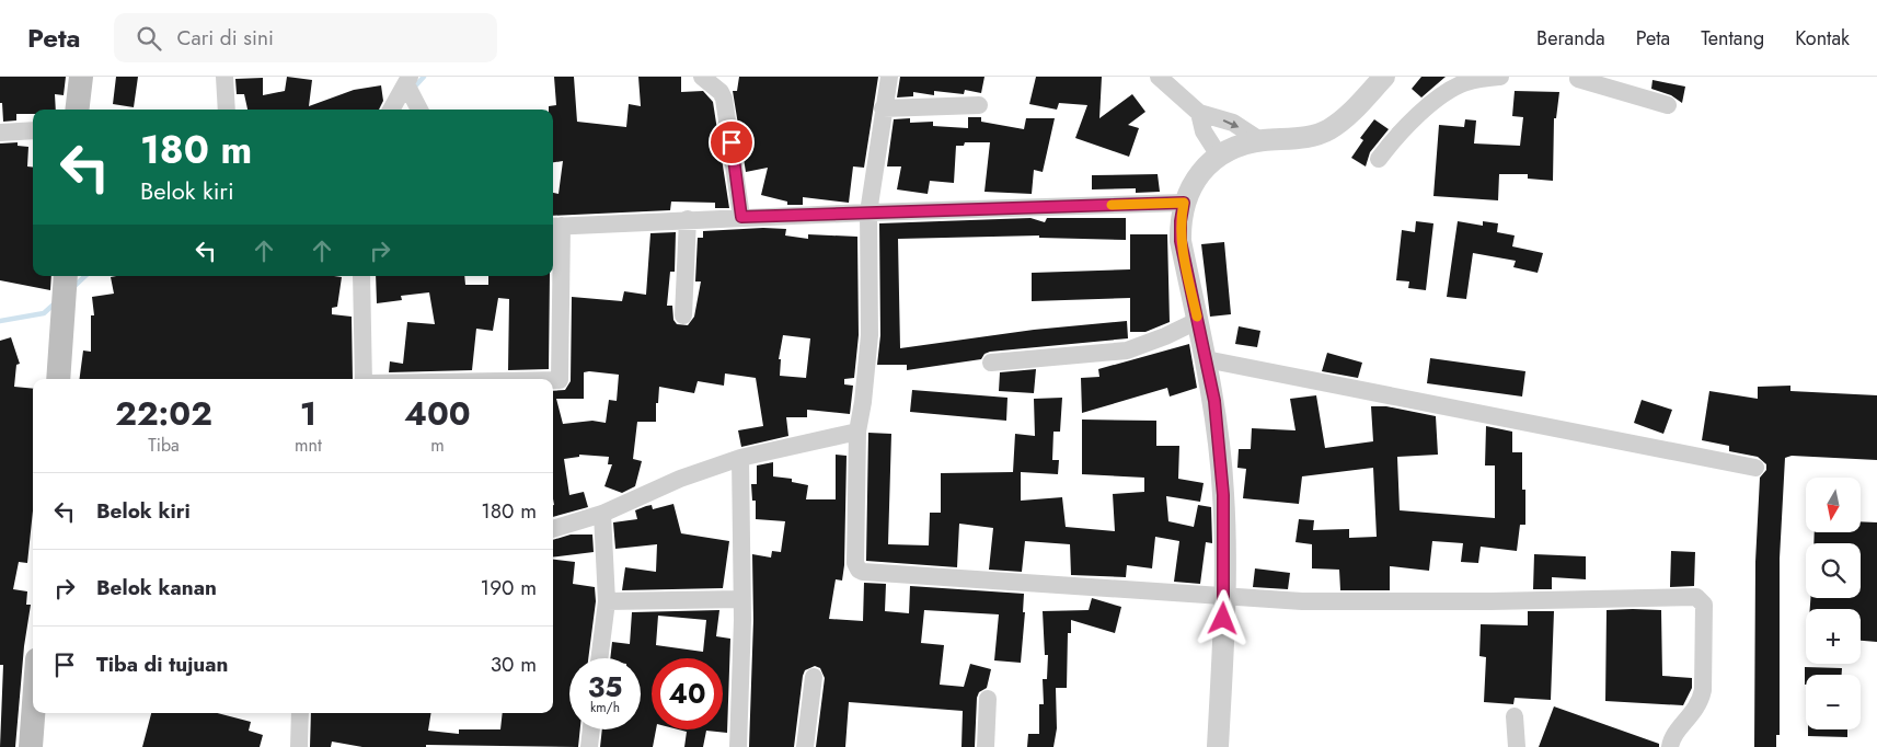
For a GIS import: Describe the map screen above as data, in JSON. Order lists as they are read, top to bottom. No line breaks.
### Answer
{"north":"bottom","page":{"header":"Peta","search":"Cari di sini","nav":["Beranda","Peta","Tentang","Kontak"],"turn":["180 m","Belok kiri"],"eta":["22:02","Tiba","1","mnt","400","m"],"list":[{"name":"Belok kiri","value":"180 m"},{"name":"Belok kanan","value":"190 m"},{"name":"Tiba di tujuan","value":"30 m"}],"map_buttons":["+","−"],"speed":"35 km/h","limit":"40"}}
